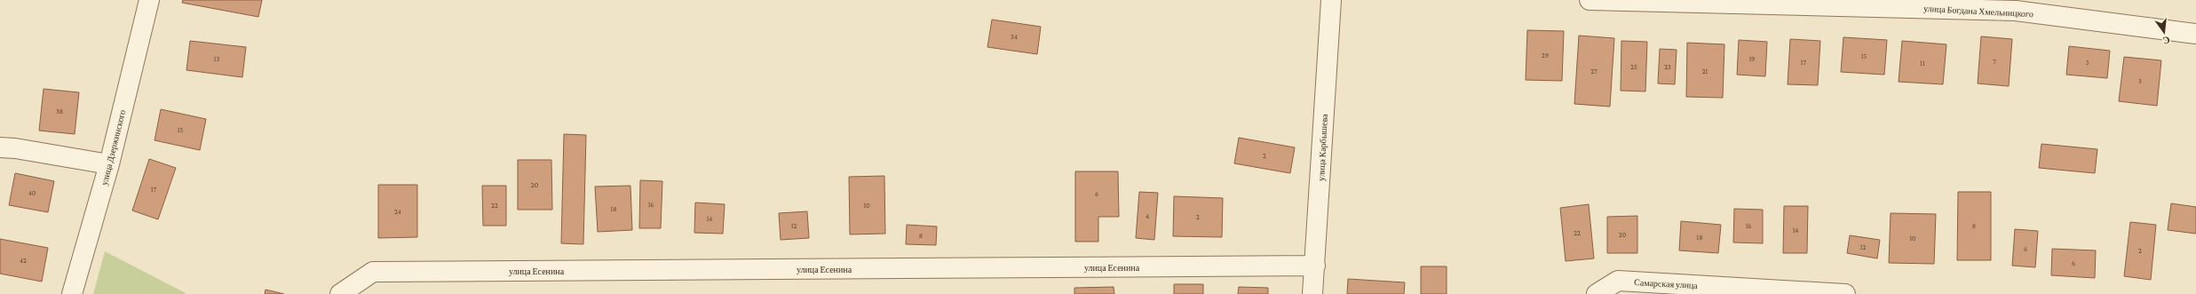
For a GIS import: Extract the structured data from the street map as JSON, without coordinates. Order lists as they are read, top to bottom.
{
  "streets": {
    "street": [
      "улица Богдана Хмельницкого",
      "улица Дзержинского",
      "улица Карбышева",
      "улица Есенина",
      "Самарская улица"
    ]
  },
  "crossings": [
    ["улица Карбышева", "улица Есенина"]
  ],
  "house_numbers": [
    "34",
    "29",
    "15",
    "13",
    "19",
    "7",
    "17",
    "5",
    "11",
    "25",
    "23",
    "27",
    "21",
    "3",
    "38",
    "15",
    "2",
    "20",
    "17",
    "40",
    "6",
    "16",
    "22",
    "10",
    "18",
    "24",
    "4",
    "2",
    "14",
    "12",
    "16",
    "8",
    "14",
    "22",
    "20",
    "8",
    "18",
    "10",
    "12",
    "6",
    "2",
    "42",
    "6"
  ],
  "north": "bottom"
}
